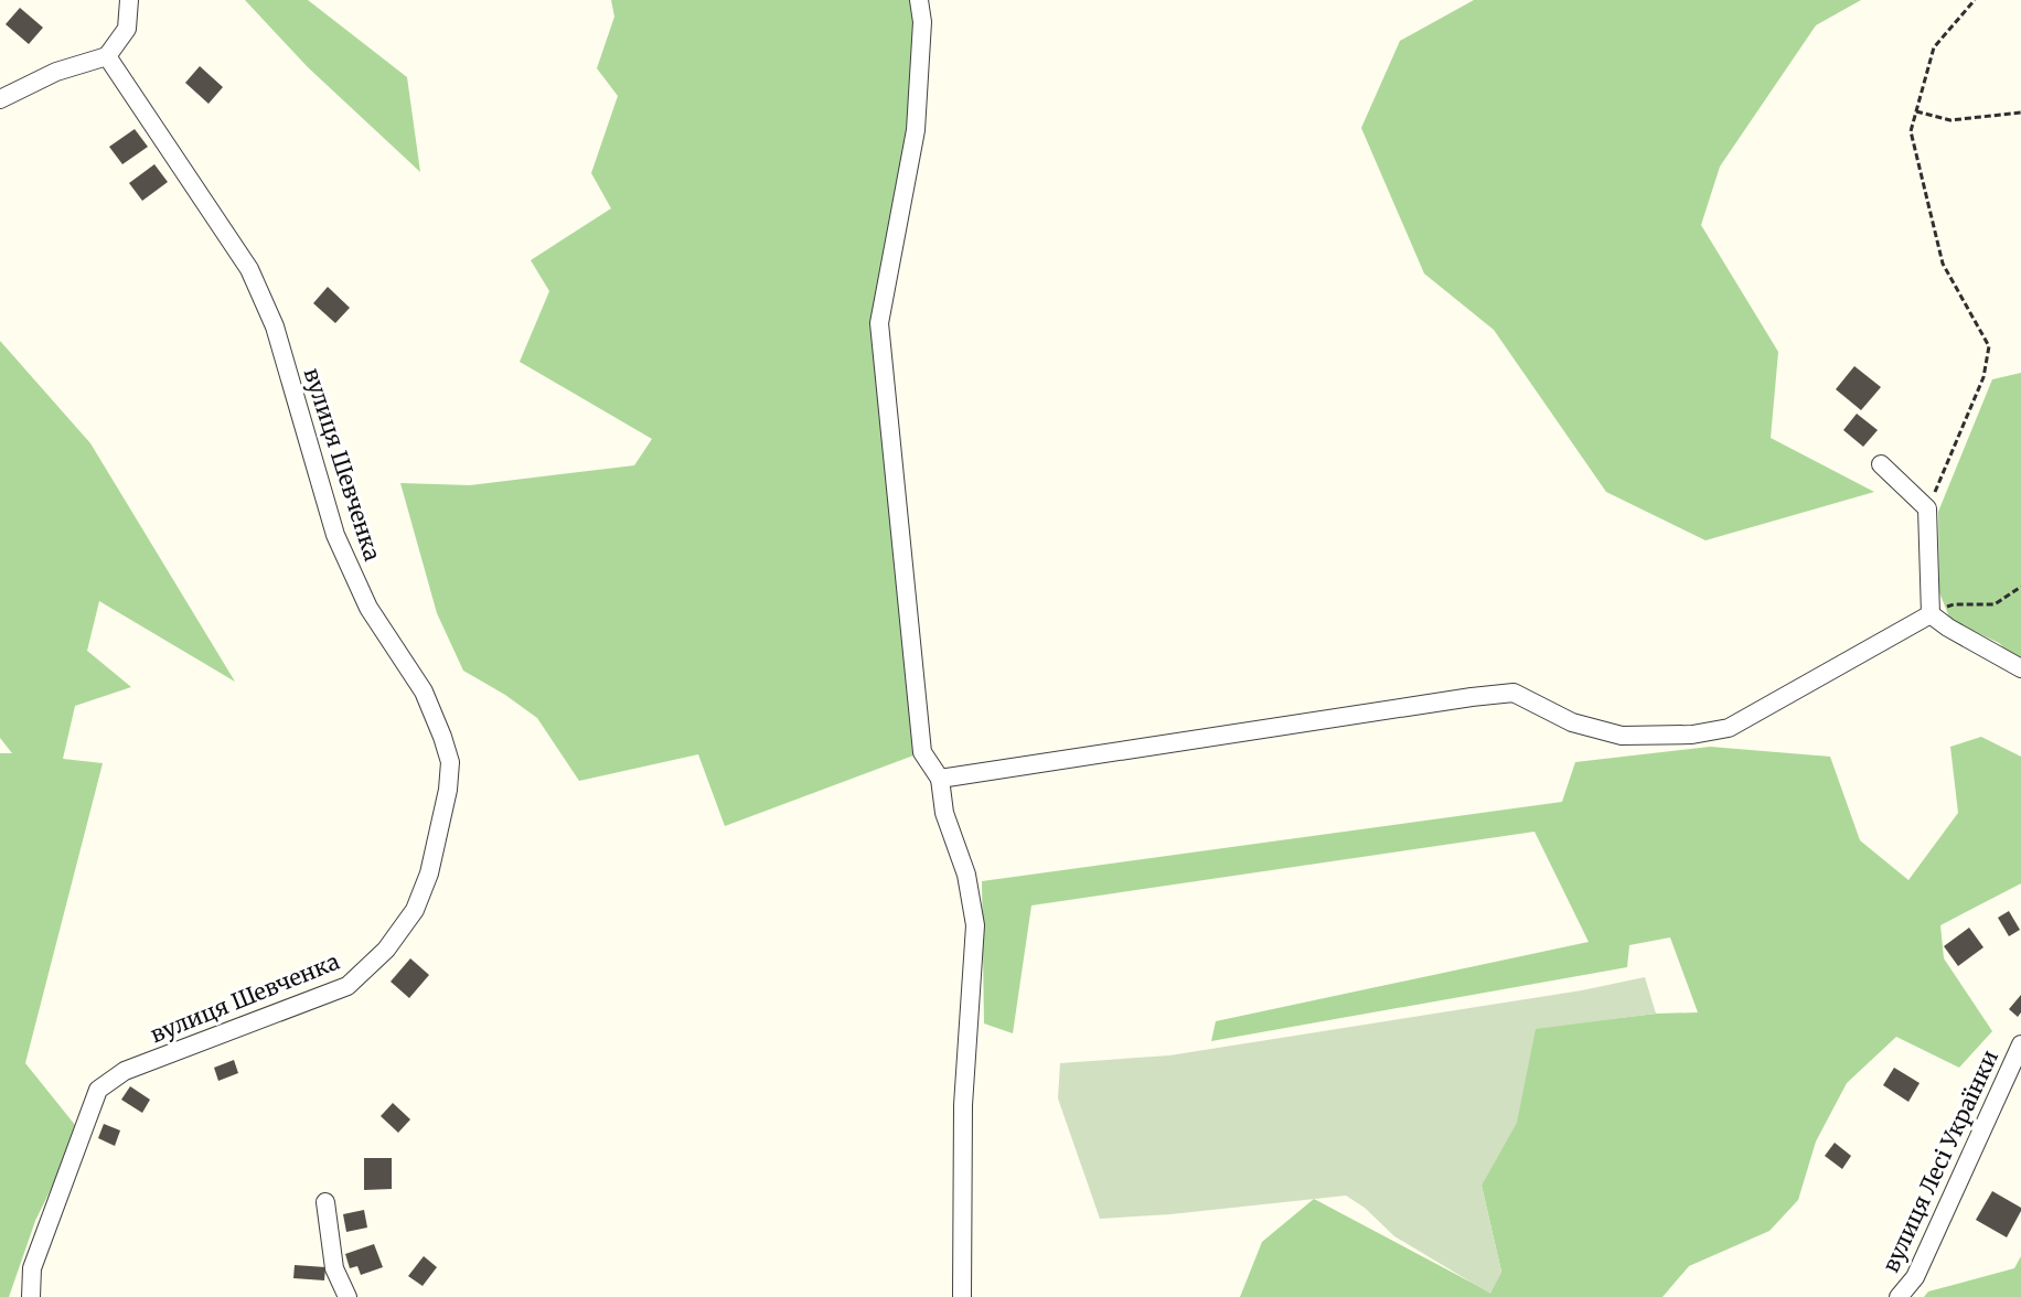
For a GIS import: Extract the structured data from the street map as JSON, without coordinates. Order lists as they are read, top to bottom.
{
  "streets": {
    "street": ["вулиця Шевченка", "вулиця Лесі Українки"]
  }
}
